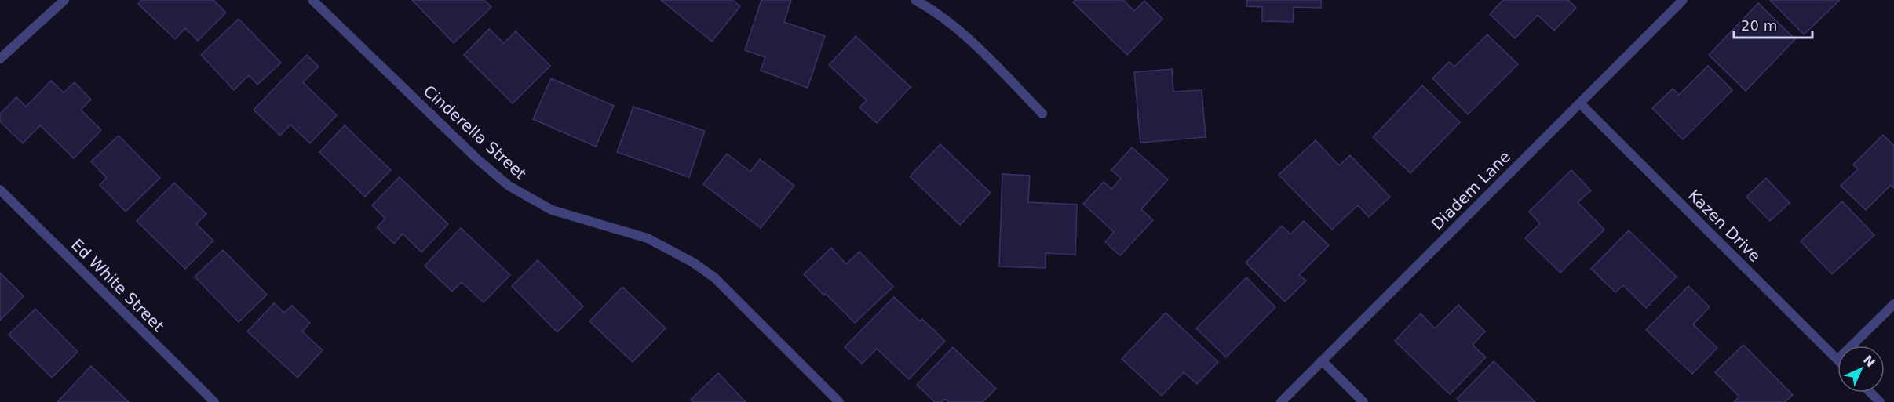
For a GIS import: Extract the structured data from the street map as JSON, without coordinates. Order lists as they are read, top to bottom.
{
  "streets": {
    "street": [
      "Cinderella Street",
      "Diadem Lane",
      "Kazen Drive",
      "Ed White Street"
    ]
  },
  "crossings": [
    ["Diadem Lane", "Kazen Drive"]
  ],
  "scale_bar": "20 m",
  "north": "top right"
}
